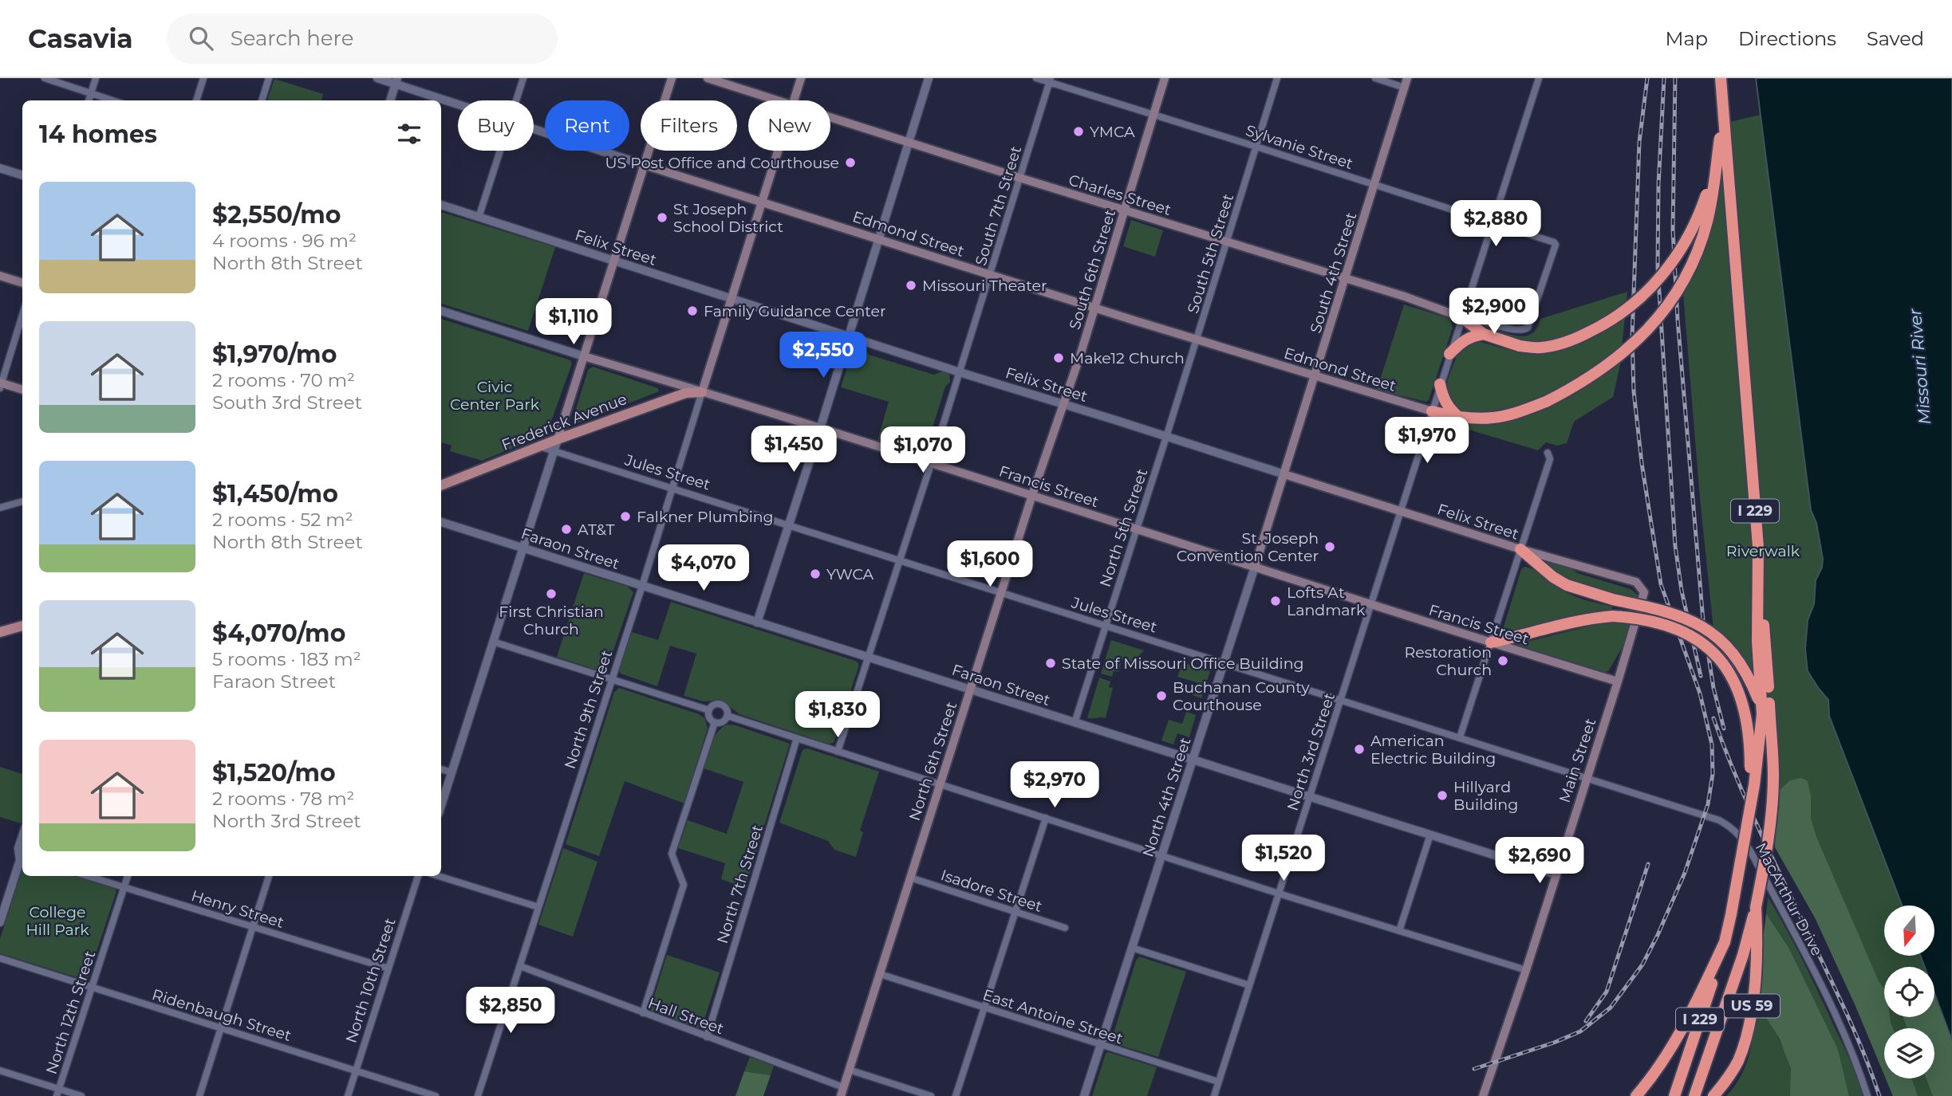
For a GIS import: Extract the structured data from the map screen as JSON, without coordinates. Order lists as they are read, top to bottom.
{
  "streets": {
    "highway": ["I 229", "US 59"],
    "main road": [
      "Charles Street",
      "Edmond Street",
      "Felix Street",
      "South 6th Street",
      "South 4th Street",
      "Frederick Avenue",
      "Francis Street",
      "North 9th Street",
      "Main Street",
      "North 6th Street",
      "North 4th Street"
    ],
    "street": [
      "Sylvanie Street",
      "South 7th Street",
      "South 5th Street",
      "Jules Street",
      "North 5th Street",
      "Faraon Street",
      "North 3rd Street",
      "North 7th Street",
      "Isadore Street",
      "MacArthur Drive",
      "Henry Street",
      "North 10th Street",
      "North 12th Street",
      "Ridenbaugh Street",
      "Hall Street",
      "East Antoine Street"
    ]
  },
  "crossings": [
    ["Sylvanie Street", "Charles Street"],
    ["Sylvanie Street", "South 7th Street"],
    ["Sylvanie Street", "South 5th Street"],
    ["Sylvanie Street", "South 6th Street"],
    ["Sylvanie Street", "South 4th Street"],
    ["Sylvanie Street", "North 3rd Street"],
    ["Charles Street", "South 7th Street"],
    ["Charles Street", "South 5th Street"],
    ["Charles Street", "South 6th Street"],
    ["Charles Street", "South 4th Street"],
    ["Charles Street", "North 3rd Street"],
    ["South 7th Street", "Edmond Street"],
    ["South 7th Street", "Felix Street"],
    ["Edmond Street", "South 5th Street"],
    ["Edmond Street", "South 6th Street"],
    ["Edmond Street", "South 4th Street"],
    ["Edmond Street", "North 9th Street"],
    ["Edmond Street", "North 3rd Street"],
    ["Felix Street", "South 5th Street"],
    ["Felix Street", "South 6th Street"],
    ["Felix Street", "South 4th Street"],
    ["Felix Street", "North 5th Street"],
    ["Felix Street", "North 9th Street"],
    ["Felix Street", "North 3rd Street"],
    ["Felix Street", "Main Street"],
    ["Felix Street", "North 6th Street"],
    ["Felix Street", "North 4th Street"],
    ["South 5th Street", "North 5th Street"],
    ["South 6th Street", "North 6th Street"],
    ["South 4th Street", "North 4th Street"],
    ["Frederick Avenue", "Jules Street"],
    ["Frederick Avenue", "Francis Street"],
    ["Frederick Avenue", "North 9th Street"],
    ["Jules Street", "North 5th Street"],
    ["Jules Street", "North 9th Street"],
    ["Jules Street", "North 3rd Street"],
    ["Jules Street", "Main Street"],
    ["Jules Street", "North 6th Street"],
    ["Jules Street", "North 4th Street"],
    ["Jules Street", "MacArthur Drive"],
    ["Francis Street", "North 5th Street"],
    ["Francis Street", "North 9th Street"],
    ["Francis Street", "North 3rd Street"],
    ["Francis Street", "Main Street"],
    ["Francis Street", "North 6th Street"],
    ["Francis Street", "North 4th Street"],
    ["I 229", "US 59"],
    ["North 5th Street", "Faraon Street"],
    ["Faraon Street", "North 9th Street"],
    ["Faraon Street", "North 3rd Street"],
    ["Faraon Street", "Main Street"],
    ["Faraon Street", "North 6th Street"],
    ["Faraon Street", "North 4th Street"],
    ["North 9th Street", "Hall Street"],
    ["North 3rd Street", "East Antoine Street"],
    ["Main Street", "MacArthur Drive"],
    ["North 6th Street", "Isadore Street"],
    ["North 6th Street", "Hall Street"],
    ["North 6th Street", "East Antoine Street"],
    ["North 4th Street", "East Antoine Street"],
    ["North 7th Street", "Hall Street"],
    ["Henry Street", "North 10th Street"],
    ["Henry Street", "North 12th Street"],
    ["North 10th Street", "Ridenbaugh Street"],
    ["North 12th Street", "Ridenbaugh Street"]
  ],
  "water": ["Missouri River"],
  "parks": ["Civic Center Park", "Riverwalk", "College Hill Park"],
  "places": [
    "YMCA",
    "US Post Office and Courthouse",
    "St Joseph School District",
    "Missouri Theater",
    "Family Guidance Center",
    "Make12 Church",
    "Falkner Plumbing",
    "AT&T",
    "St. Joseph Convention Center",
    "YWCA",
    "First Christian Church",
    "Lofts At Landmark",
    "Restoration Church",
    "State of Missouri Office Building",
    "Buchanan County Courthouse",
    "American Electric Building",
    "Hillyard Building"
  ],
  "north": "bottom",
  "page": {
    "header": "Casavia",
    "search": "Search here",
    "nav": ["Map", "Directions", "Saved"],
    "chip": [
      "Buy",
      "Rent",
      "Filters",
      "New"
    ],
    "heading": "14 homes",
    "list": [
      {
        "name": "$2,550/mo",
        "note": "4 rooms · 96 m² · North 8th Street"
      },
      {
        "name": "$1,970/mo",
        "note": "2 rooms · 70 m² · South 3rd Street"
      },
      {
        "name": "$1,450/mo",
        "note": "2 rooms · 52 m² · North 8th Street"
      },
      {
        "name": "$4,070/mo",
        "note": "5 rooms · 183 m² · Faraon Street"
      },
      {
        "name": "$1,520/mo",
        "note": "2 rooms · 78 m² · North 3rd Street"
      }
    ],
    "price": [
      "$2,880",
      "$2,900",
      "$1,110",
      "$2,550",
      "$1,970",
      "$1,450",
      "$1,070",
      "$1,600",
      "$4,070",
      "$1,830",
      "$2,970",
      "$1,520",
      "$2,690",
      "$2,850"
    ]
  }
}
